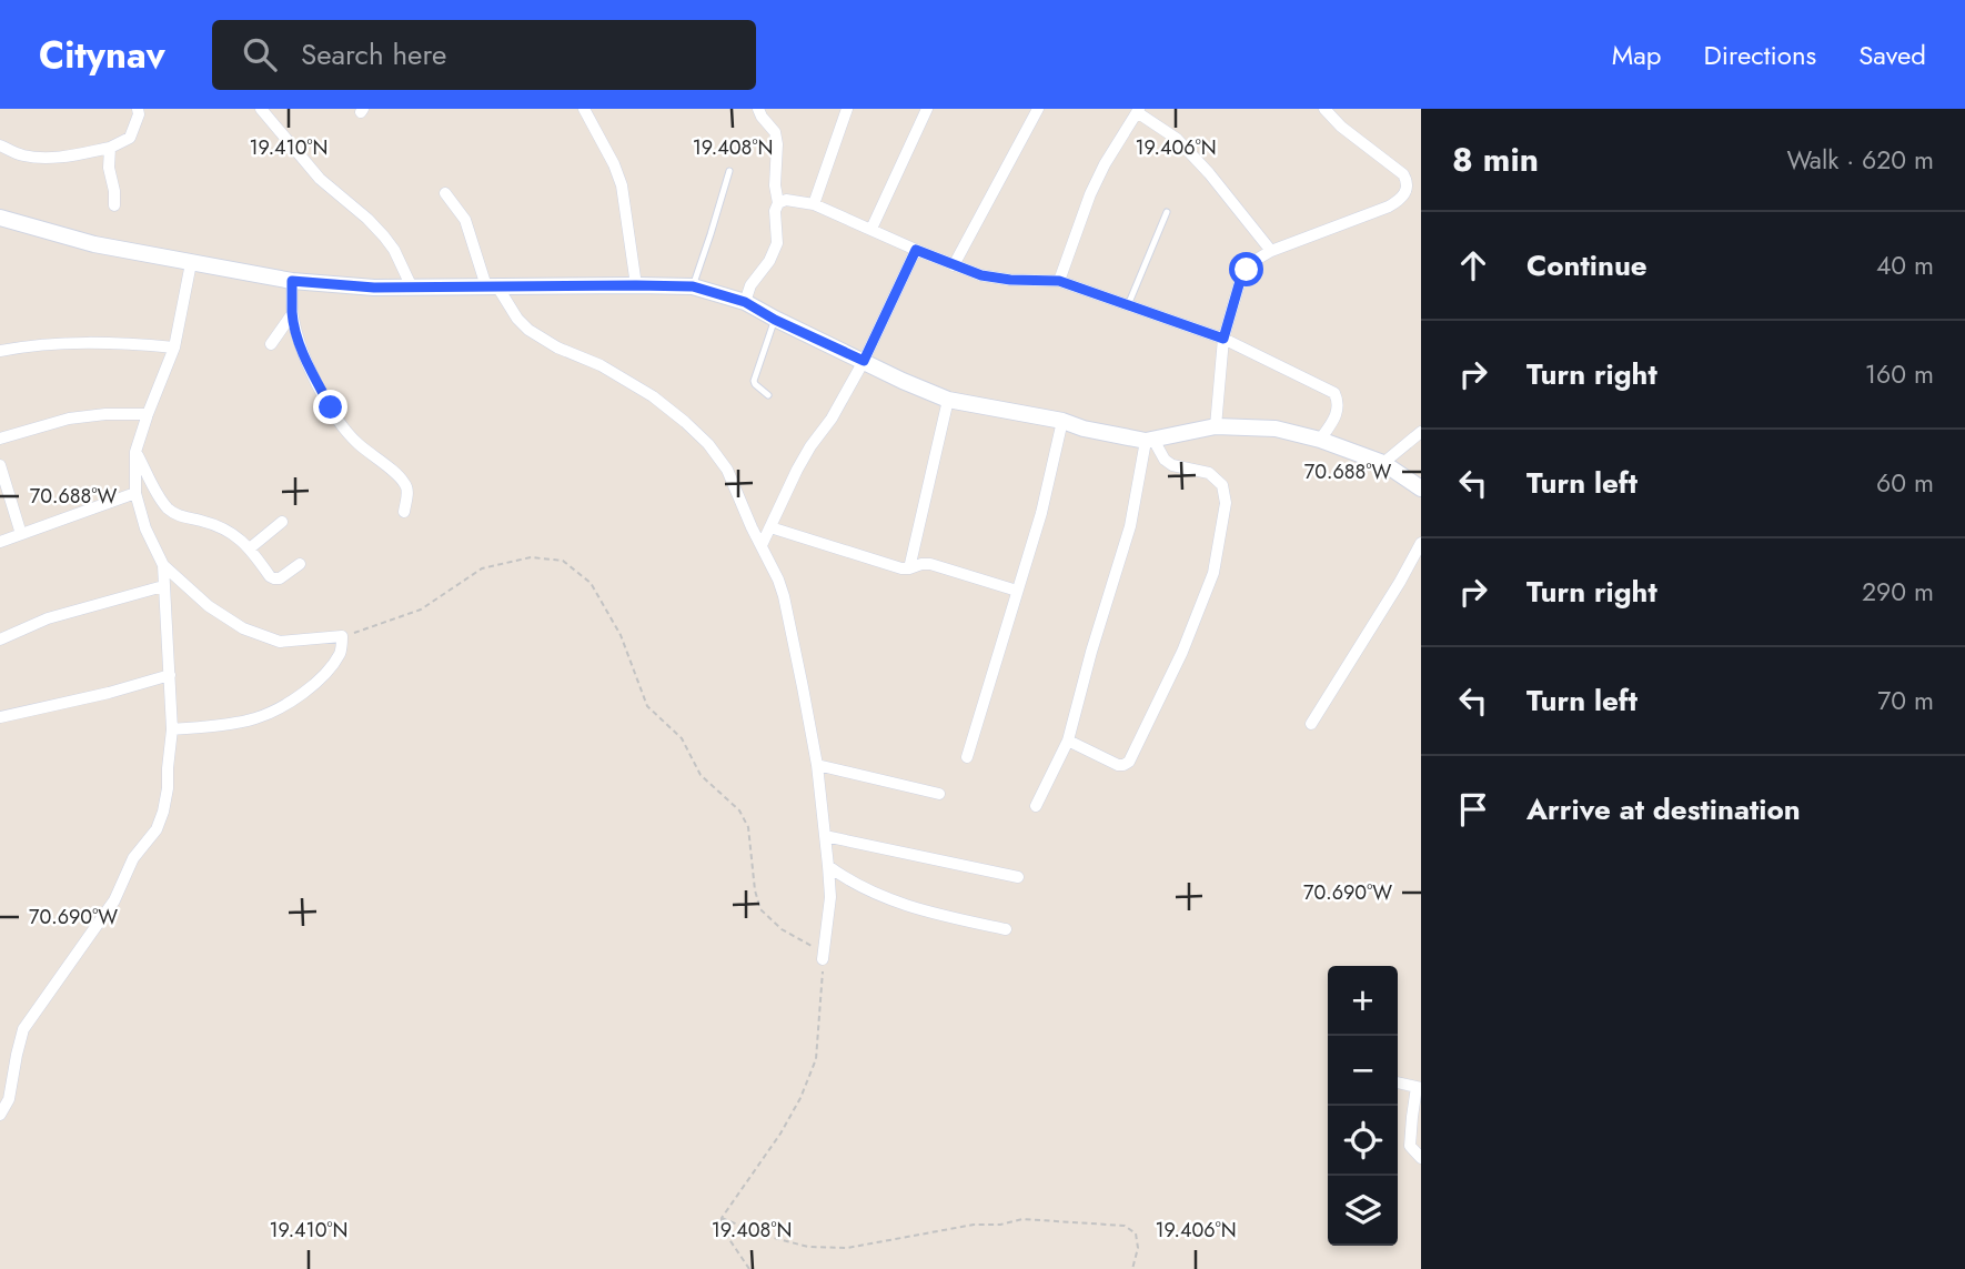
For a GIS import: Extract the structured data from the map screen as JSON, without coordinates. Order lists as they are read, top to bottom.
{
  "page": {
    "header": "Citynav",
    "search": "Search here",
    "nav": ["Map", "Directions", "Saved"],
    "heading": ["8 min", "Walk · 620 m"],
    "list": [
      ["Continue", "40 m"],
      ["Turn right", "160 m"],
      ["Turn left", "60 m"],
      ["Turn right", "290 m"],
      ["Turn left", "70 m"],
      "Arrive at destination"
    ],
    "map_buttons": ["+", "−"]
  },
  "coordinates": [
    "19.410°N",
    "19.408°N",
    "19.406°N",
    "70.688°W",
    "70.690°W"
  ]
}
